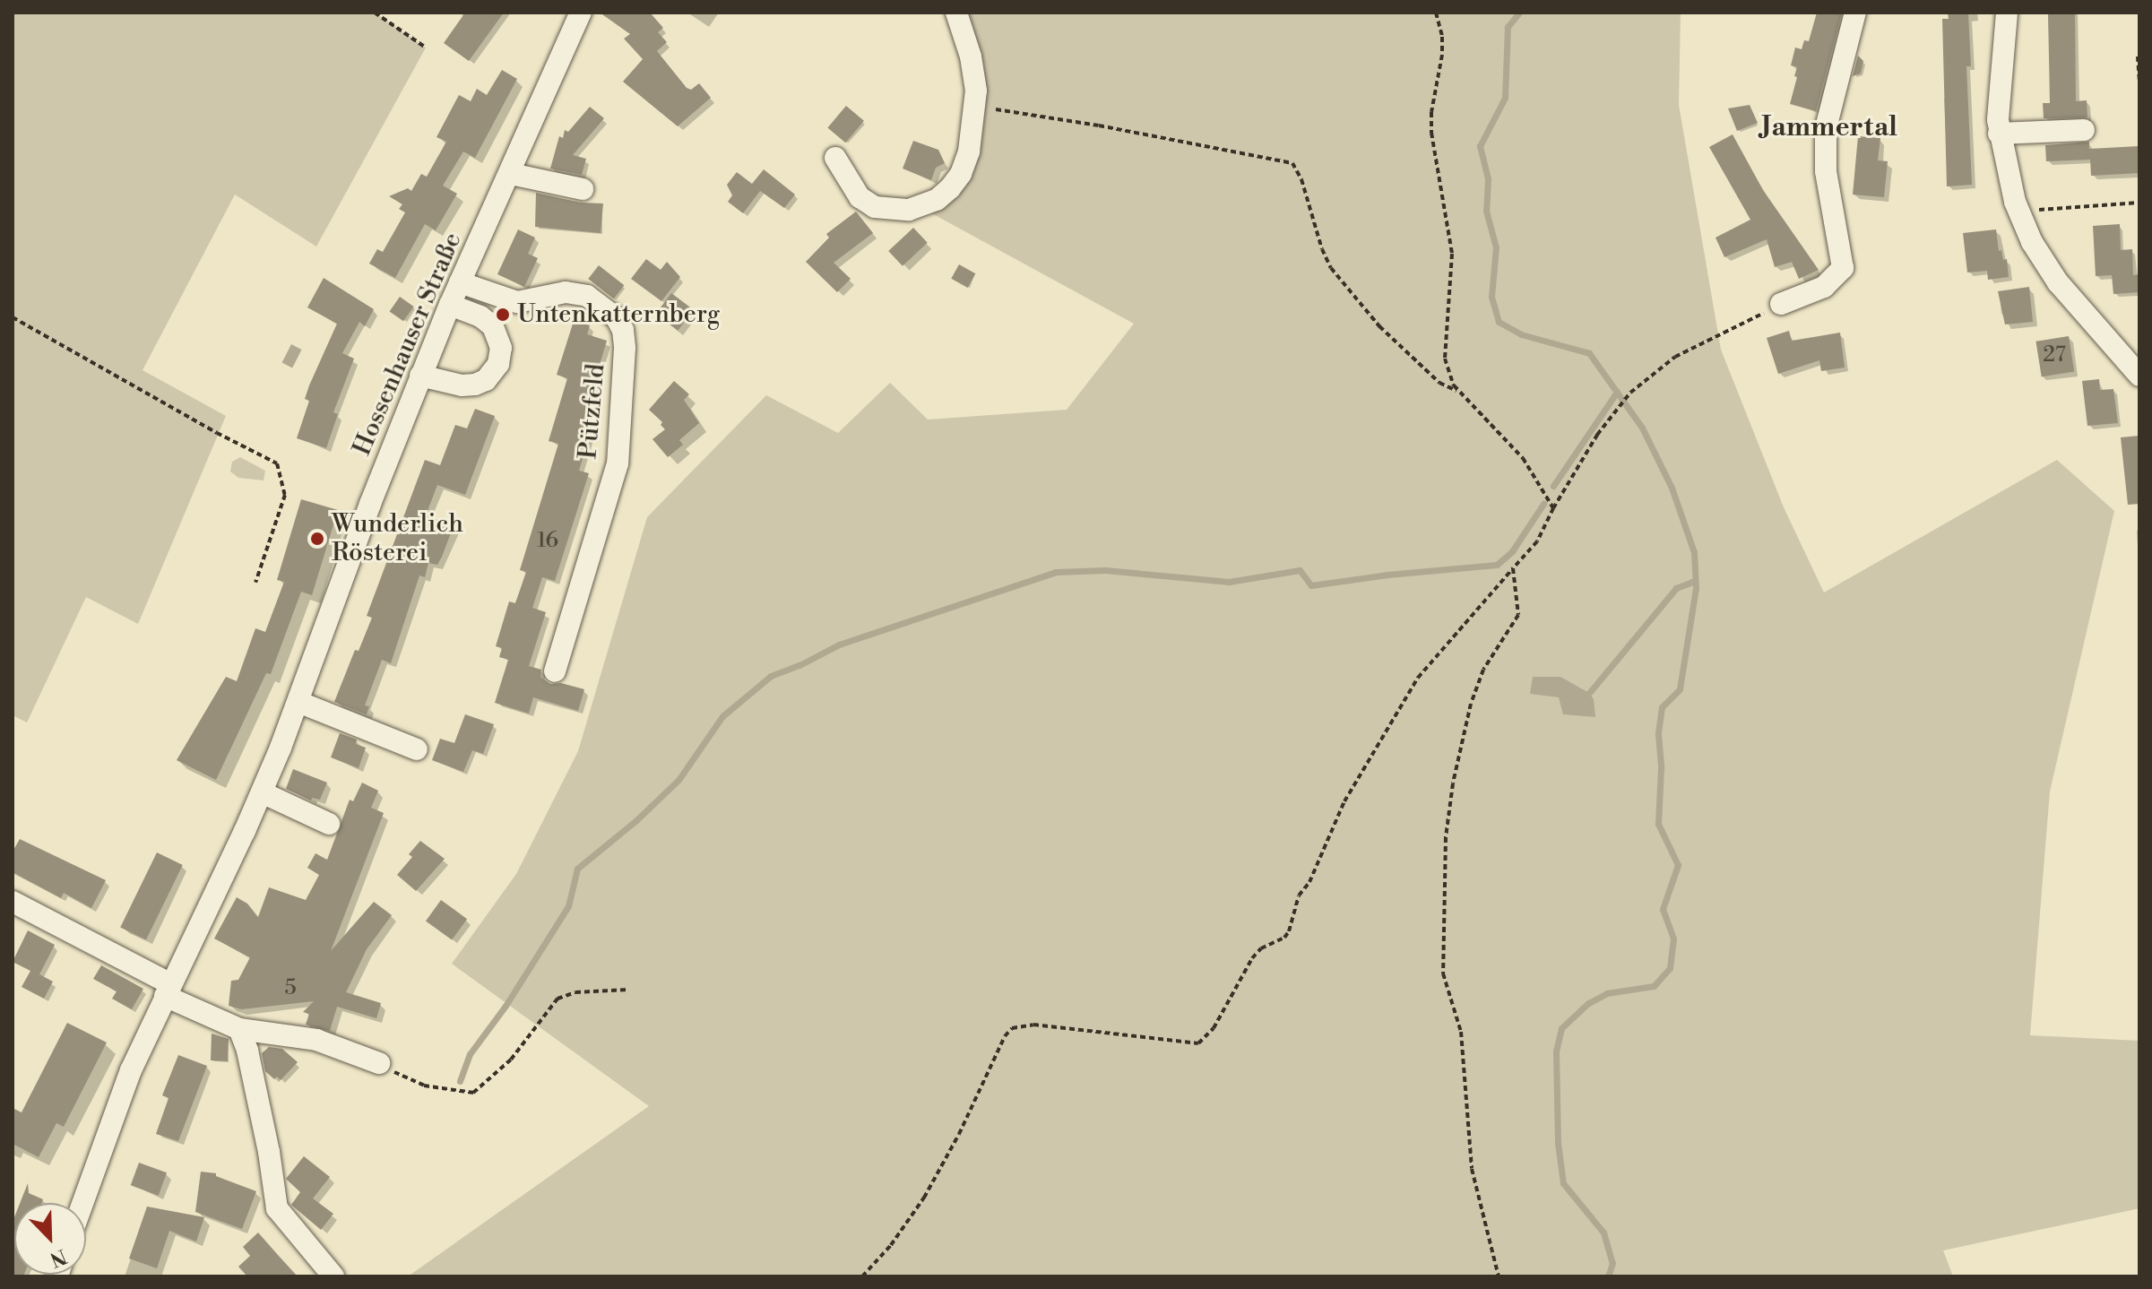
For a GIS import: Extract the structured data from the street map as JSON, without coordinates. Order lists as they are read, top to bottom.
{
  "streets": {
    "street": ["Hossenhauser Straße", "Pützfeld"]
  },
  "crossings": [
    ["Hossenhauser Straße", "Pützfeld"]
  ],
  "districts": ["Jammertal"],
  "places": ["Untenkatternberg", "Wunderlich Rösterei"],
  "house_numbers": ["27", "16", "5"],
  "north": "bottom right"
}
